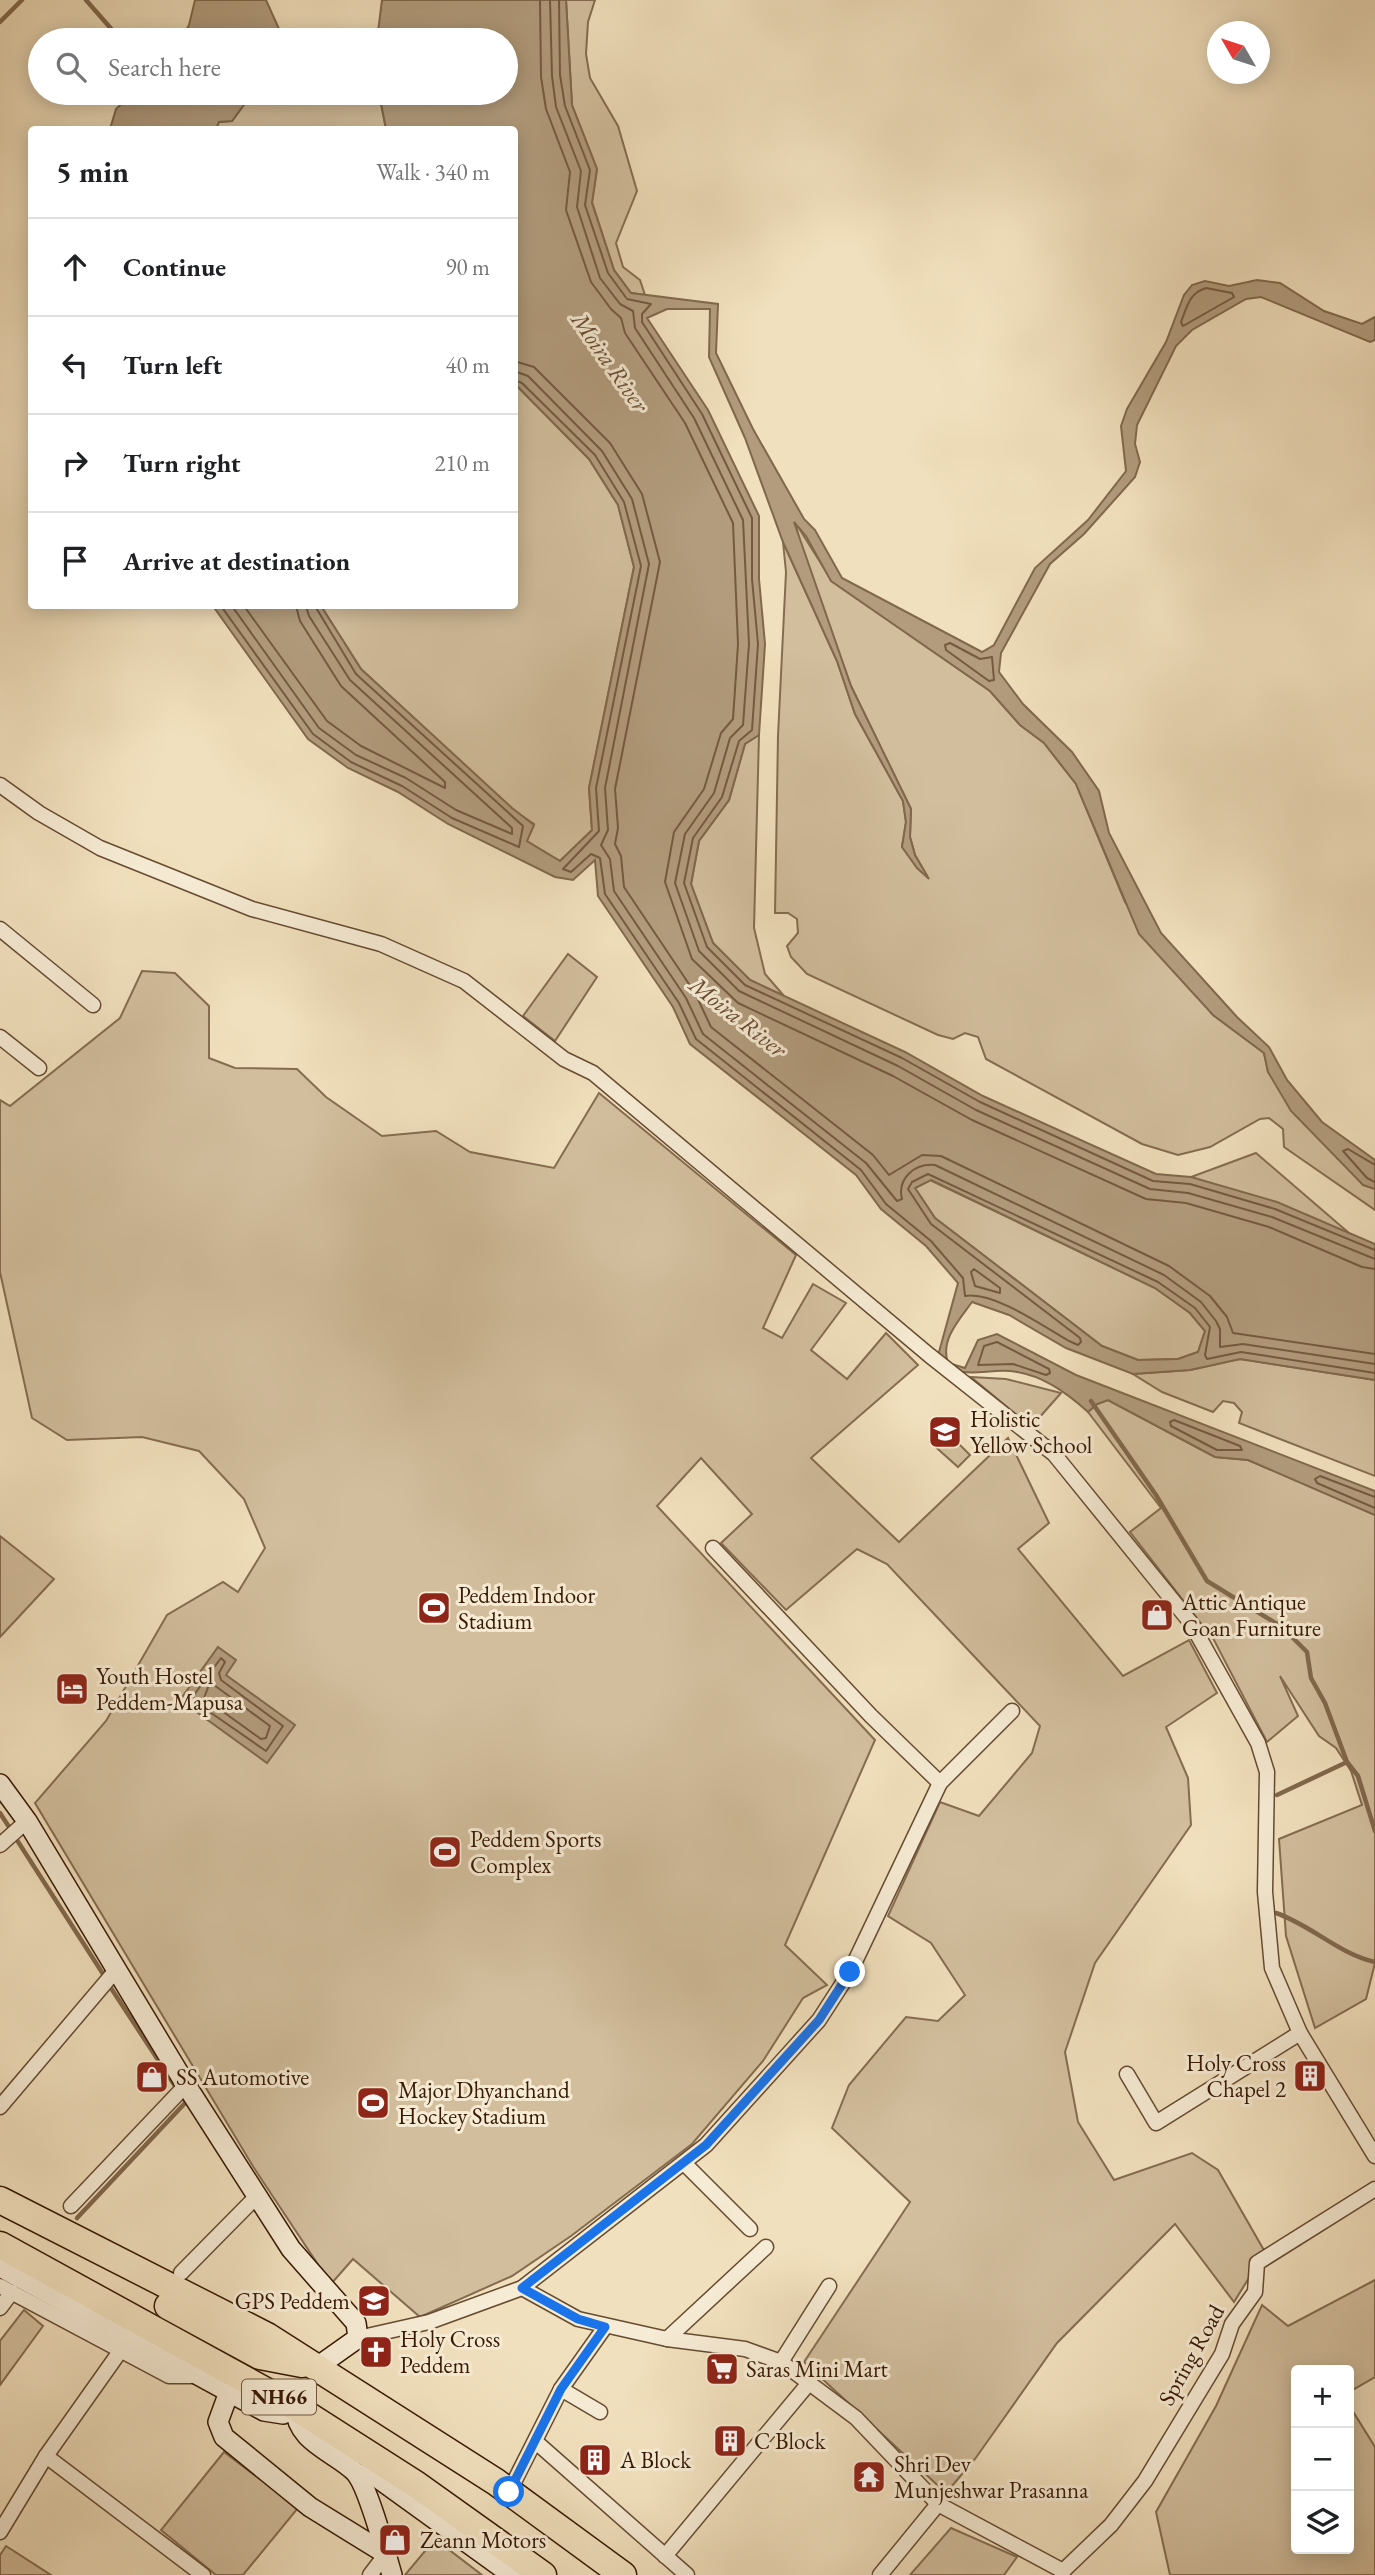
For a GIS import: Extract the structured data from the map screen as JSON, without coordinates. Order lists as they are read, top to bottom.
{
  "streets": {
    "highway": ["NH66"],
    "street": ["Spring Road"]
  },
  "water": ["Moira River"],
  "places": {
    "school or university": ["Holistic Yellow School", "GPS Peddem"],
    "sports": ["Peddem Indoor Stadium", "Peddem Sports Complex", "Major Dhyanchand Hockey Stadium"],
    "shop": ["Attic Antique Goan Furniture", "SS Automotive", "Zeann Motors"],
    "hotel": ["Youth Hostel Peddem-Mapusa"],
    "building": ["Holy Cross Chapel 2", "C Block", "A Block"],
    "church": ["Holy Cross Peddem"],
    "supermarket": ["Saras Mini Mart"],
    "temple": ["Shri Dev Munjeshwar Prasanna"]
  },
  "north": "top left",
  "page": {
    "search": "Search here",
    "heading": ["5 min", "Walk · 340 m"],
    "list": [
      ["Continue", "90 m"],
      ["Turn left", "40 m"],
      ["Turn right", "210 m"],
      "Arrive at destination"
    ],
    "map_buttons": ["+", "−"]
  }
}
